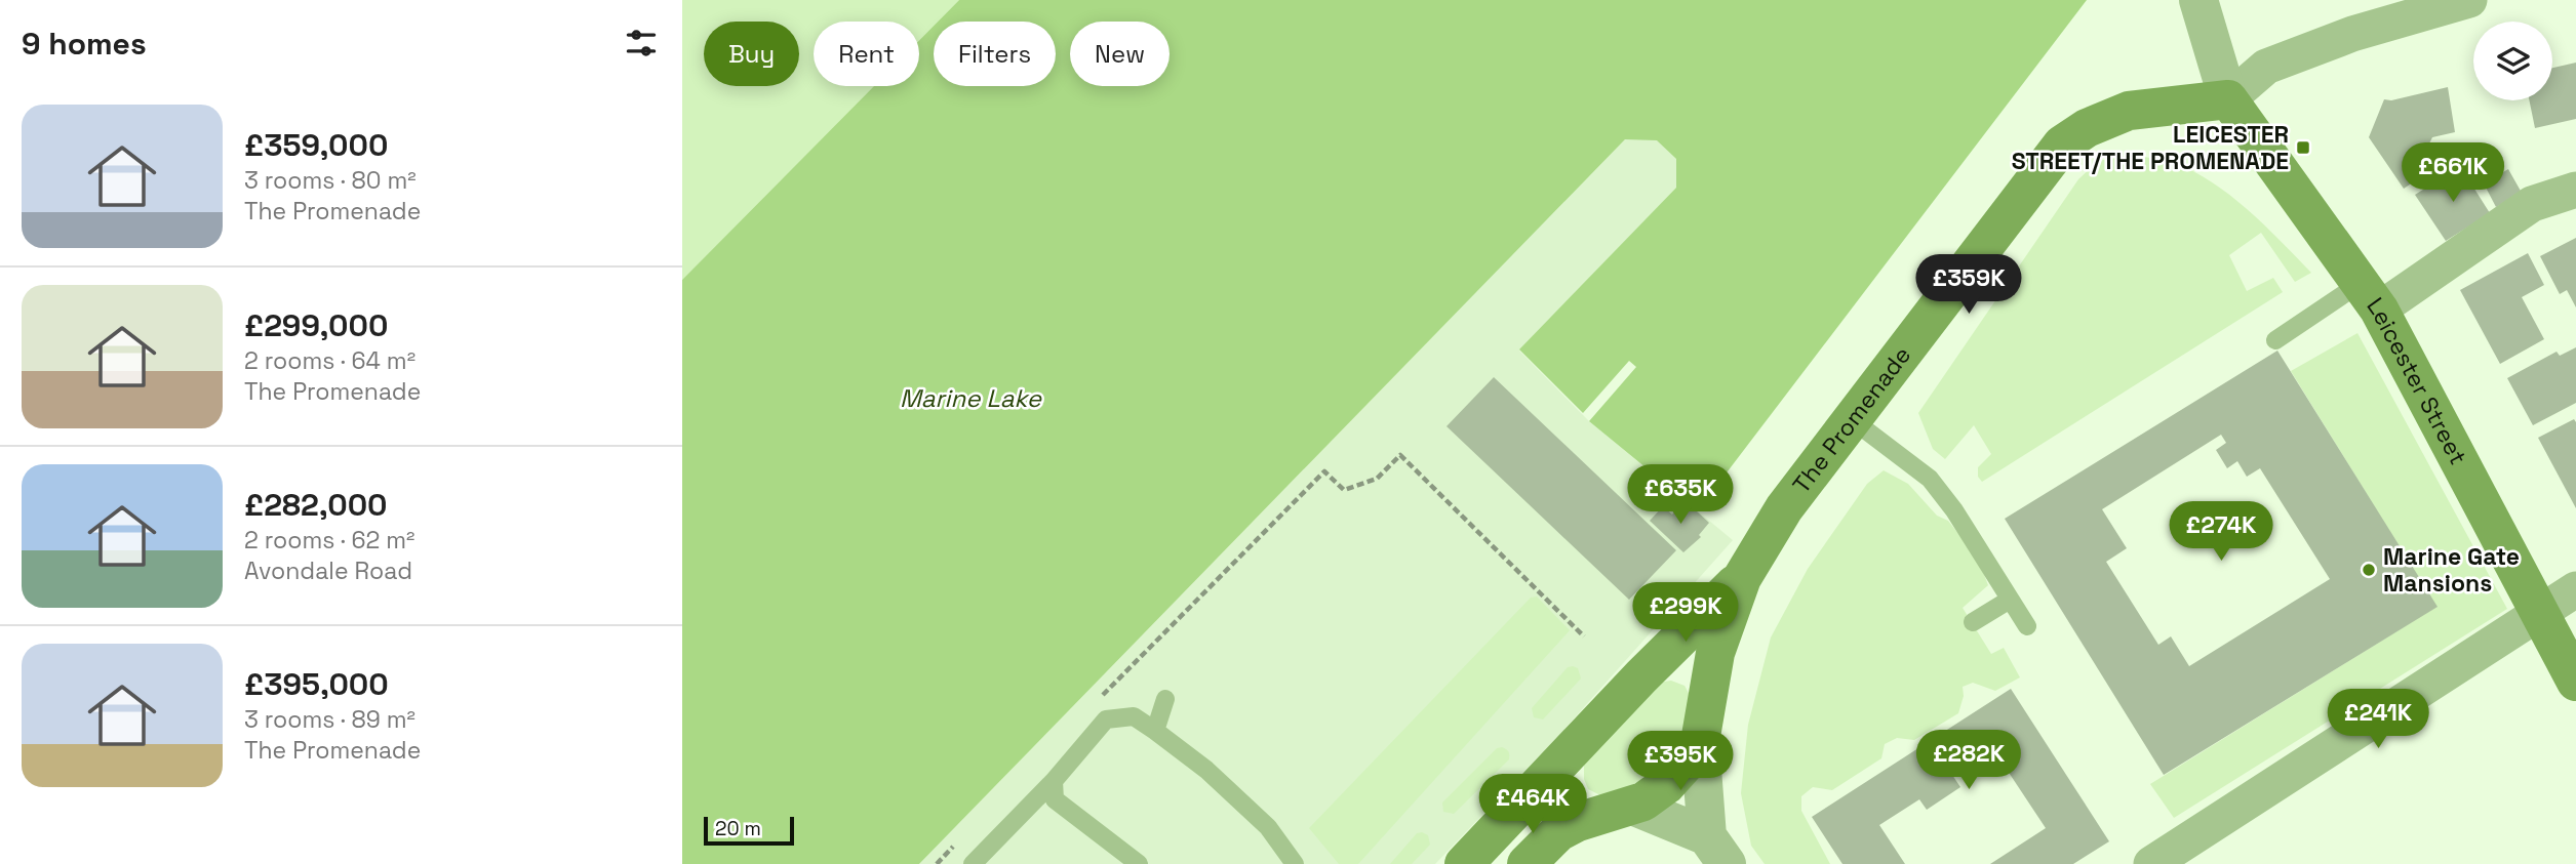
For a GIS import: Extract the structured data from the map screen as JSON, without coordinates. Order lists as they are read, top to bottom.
{
  "streets": {
    "main road": ["Leicester Street", "The Promenade"]
  },
  "crossings": [
    ["Leicester Street", "The Promenade"]
  ],
  "water": ["Marine Lake"],
  "places": {
    "transit": ["LEICESTER STREET/THE PROMENADE"],
    "other": ["Marine Gate Mansions"]
  },
  "scale_bar": "20 m",
  "page": {
    "heading": "9 homes",
    "chip": [
      "Buy",
      "Rent",
      "Filters",
      "New"
    ],
    "list": [
      {
        "name": "£359,000",
        "note": "3 rooms · 80 m² · The Promenade"
      },
      {
        "name": "£299,000",
        "note": "2 rooms · 64 m² · The Promenade"
      },
      {
        "name": "£282,000",
        "note": "2 rooms · 62 m² · Avondale Road"
      },
      {
        "name": "£395,000",
        "note": "3 rooms · 89 m² · The Promenade"
      }
    ],
    "price": [
      "£661K",
      "£359K",
      "£635K",
      "£274K",
      "£299K",
      "£241K",
      "£282K",
      "£395K",
      "£464K"
    ],
    "scale": "20 m"
  }
}
